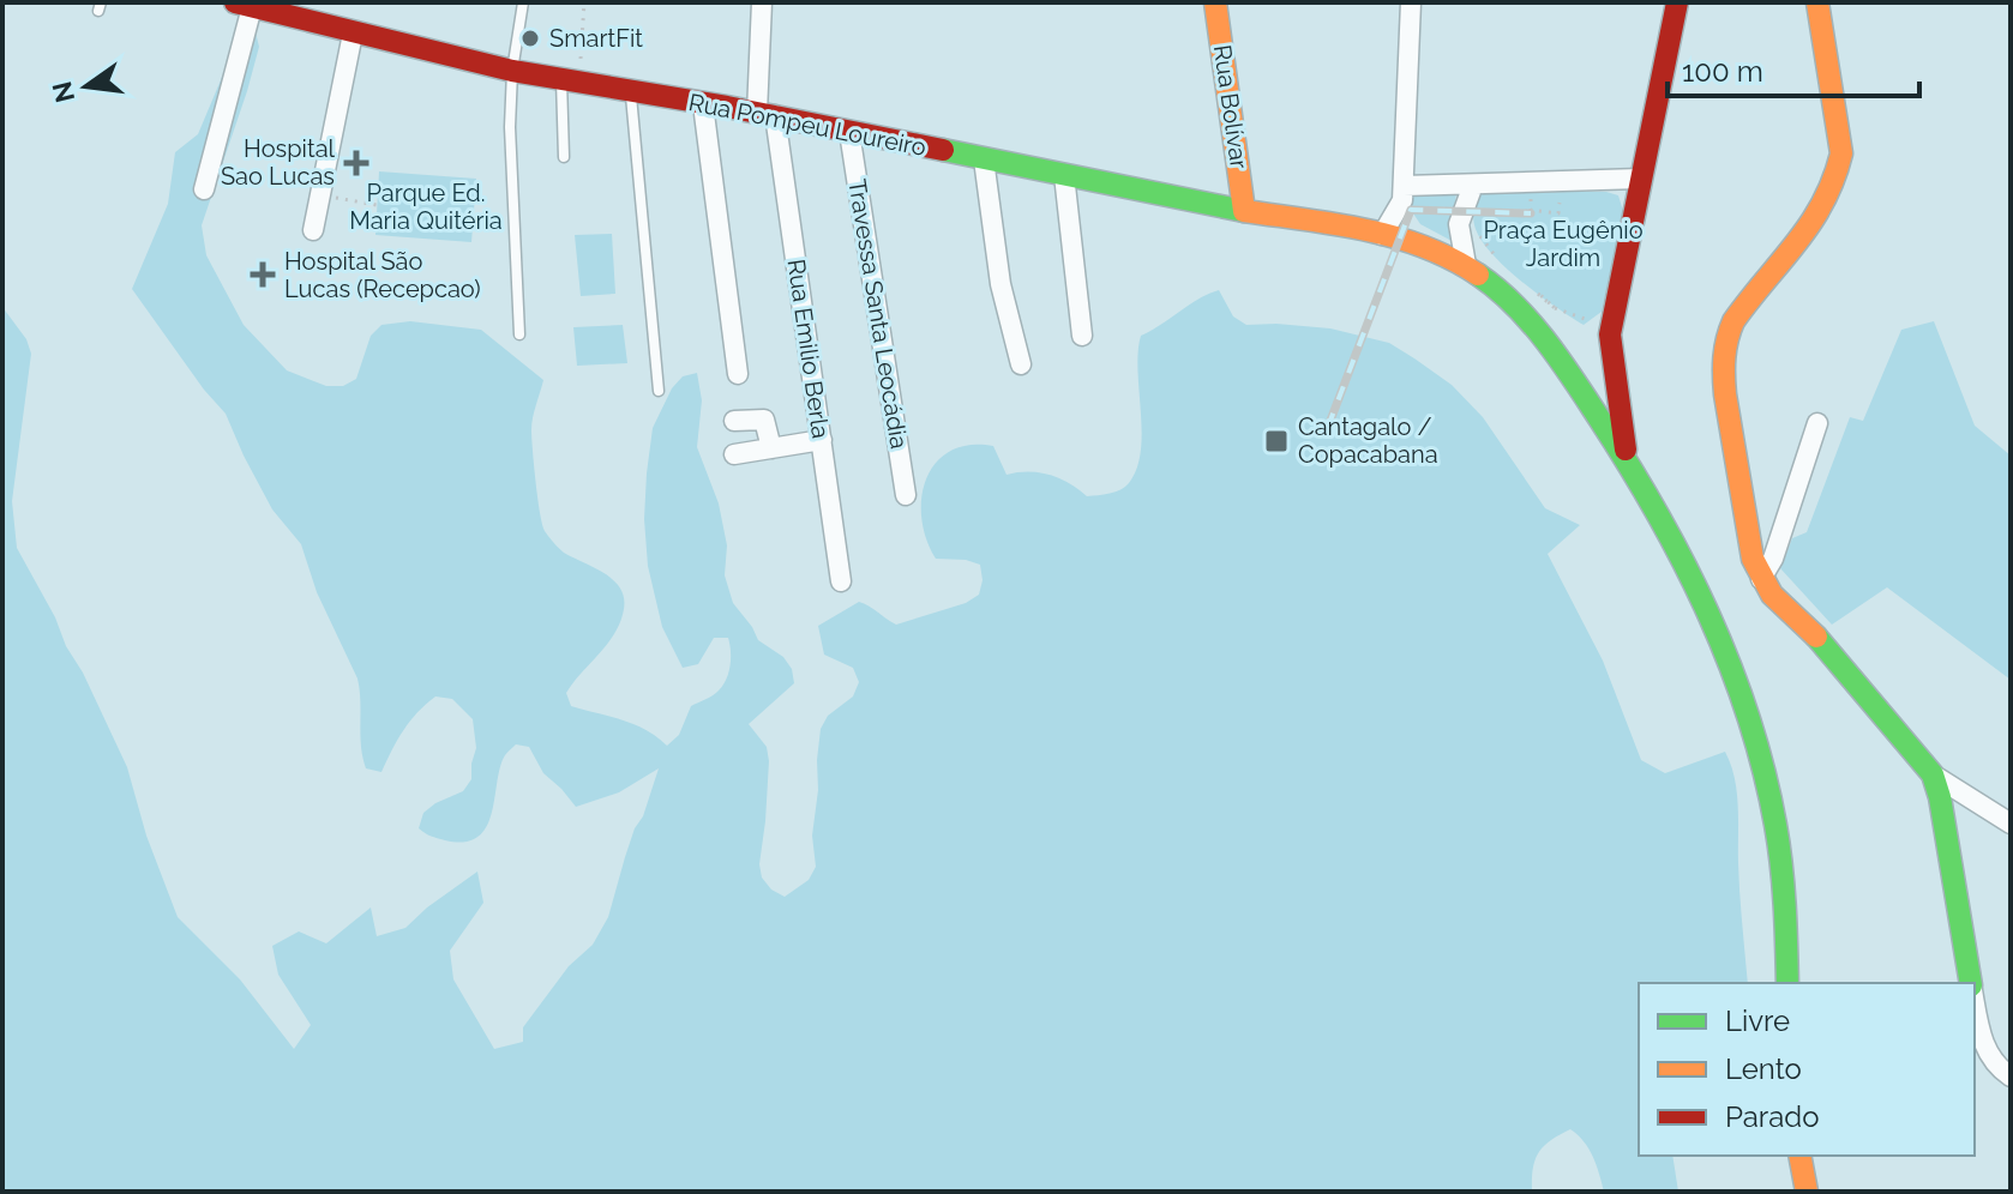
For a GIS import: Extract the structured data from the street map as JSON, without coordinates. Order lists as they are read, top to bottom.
{
  "streets": {
    "main road": ["Rua Bolívar", "Rua Pompeu Loureiro"],
    "street": ["Travessa Santa Leocádia", "Rua Emilio Berla"]
  },
  "crossings": [
    ["Rua Bolívar", "Rua Pompeu Loureiro"],
    ["Rua Pompeu Loureiro", "Travessa Santa Leocádia"],
    ["Rua Pompeu Loureiro", "Rua Emilio Berla"]
  ],
  "parks": ["Parque Ed. Maria Quitéria", "Praça Eugênio Jardim"],
  "places": {
    "other": ["SmartFit"],
    "health": ["Hospital Sao Lucas", "Hospital São Lucas (Recepcao)"],
    "transit": ["Cantagalo / Copacabana"]
  },
  "legend": ["Livre", "Lento", "Parado"],
  "scale_bar": "100 m",
  "north": "left"
}
